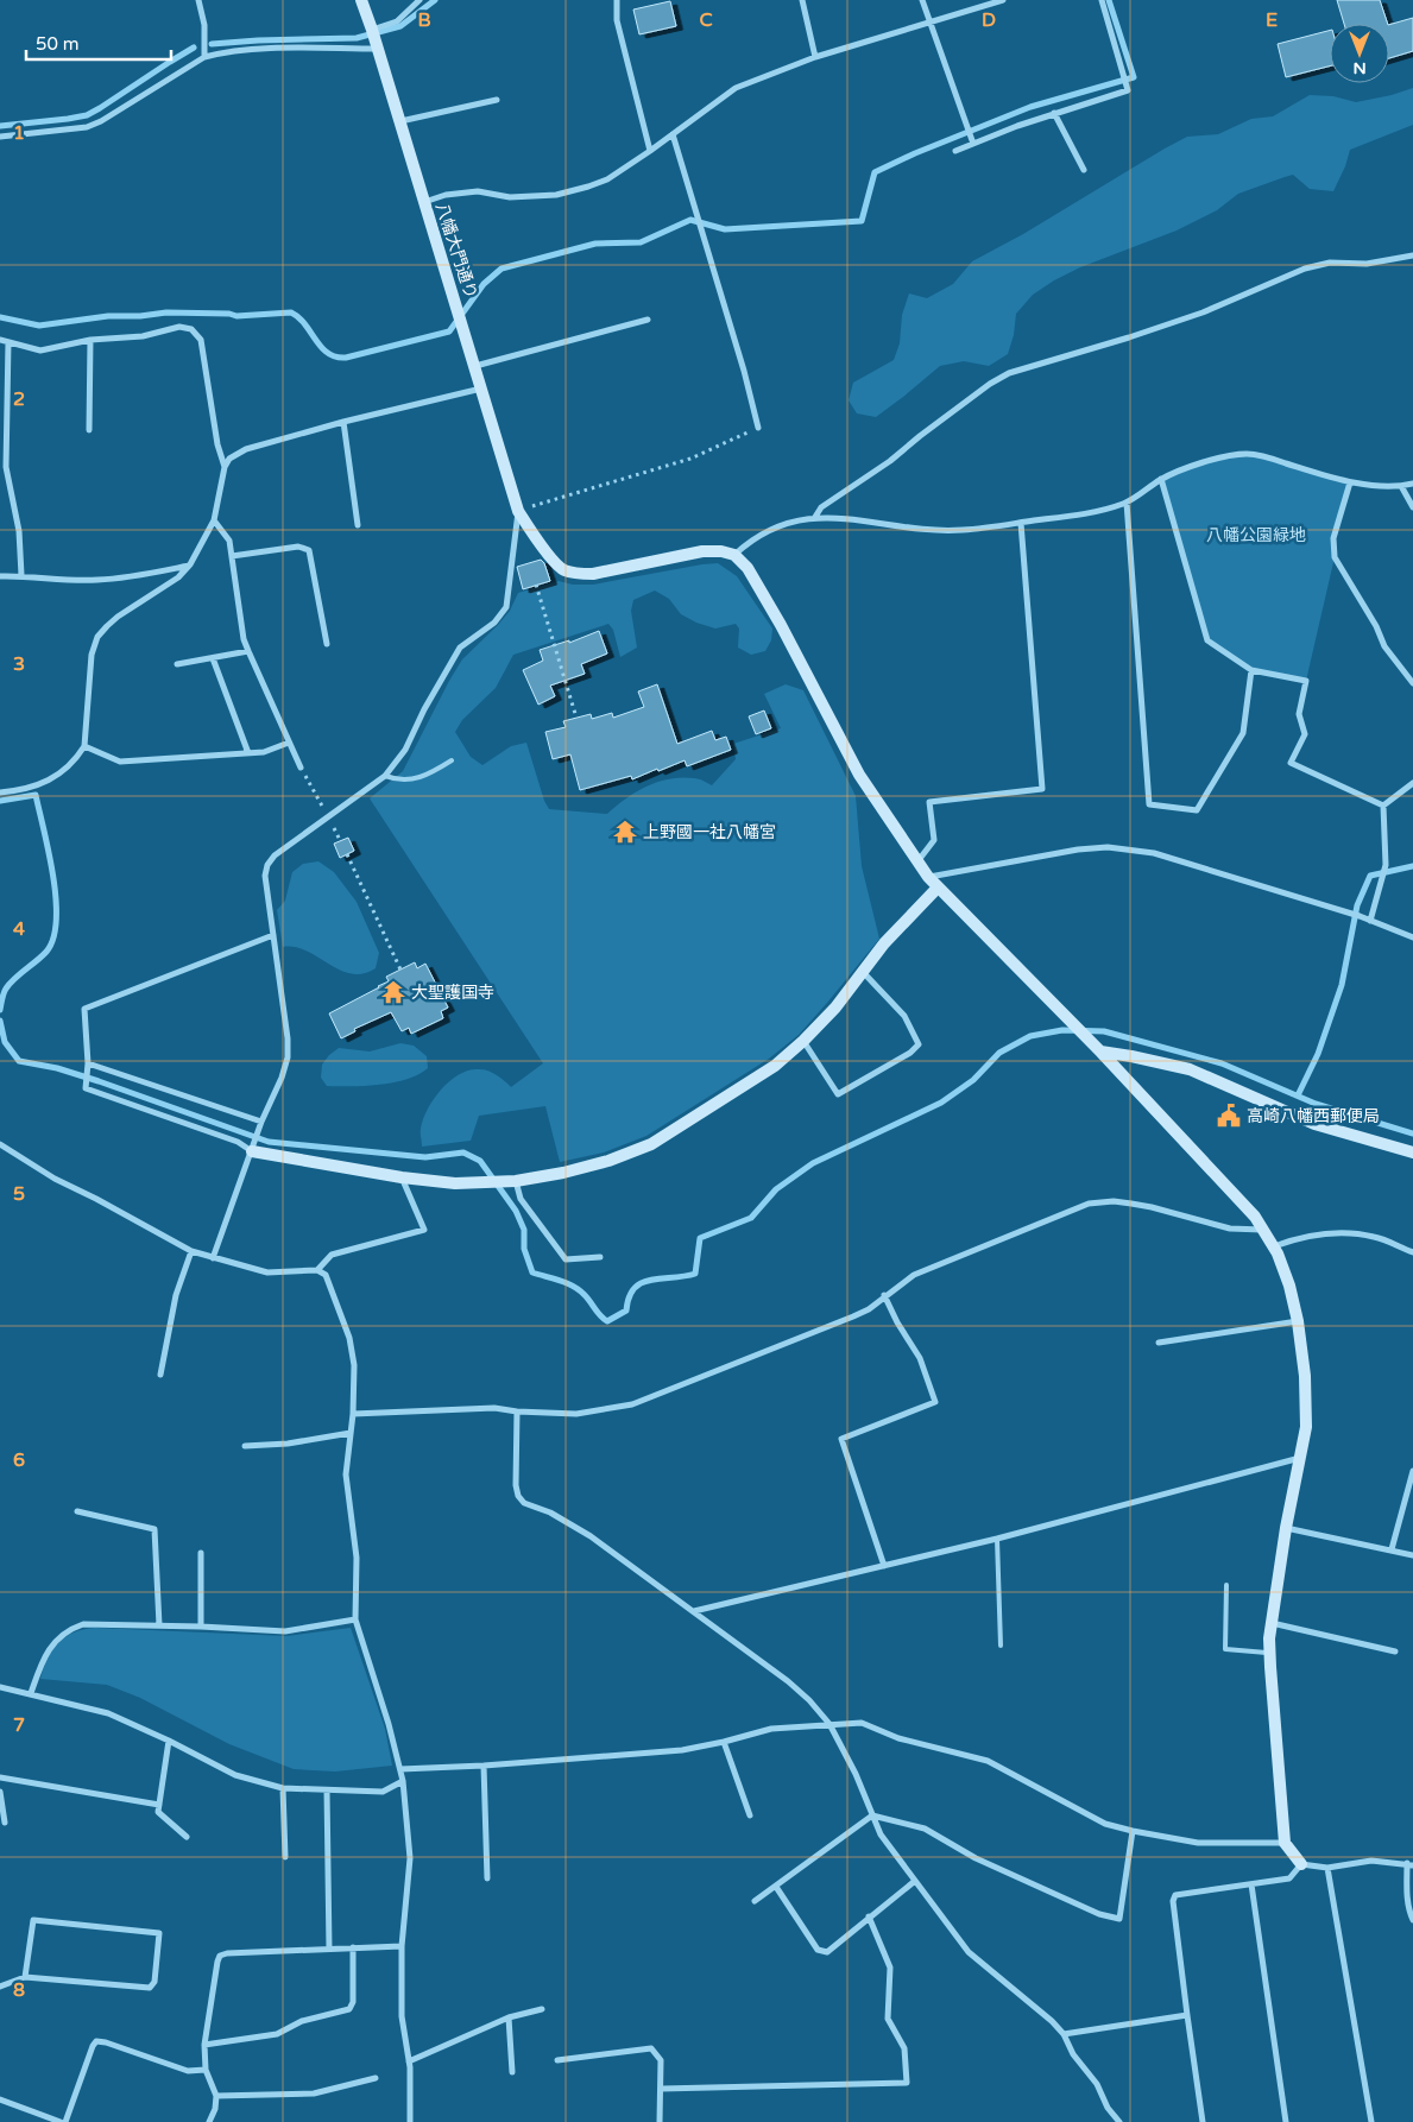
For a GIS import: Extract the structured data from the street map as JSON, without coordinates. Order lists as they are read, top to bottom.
{
  "streets": {
    "street": ["八幡大門通り"]
  },
  "parks": ["八幡公園緑地"],
  "places": {
    "temple": ["上野國一社八幡宮", "大聖護国寺"],
    "public building": ["高崎八幡西郵便局"]
  },
  "scale_bar": "50 m",
  "north": "bottom",
  "grid": {
    "columns": [
      "B",
      "C",
      "D",
      "E"
    ],
    "rows": [
      "1",
      "2",
      "3",
      "4",
      "5",
      "6",
      "7",
      "8"
    ]
  }
}
